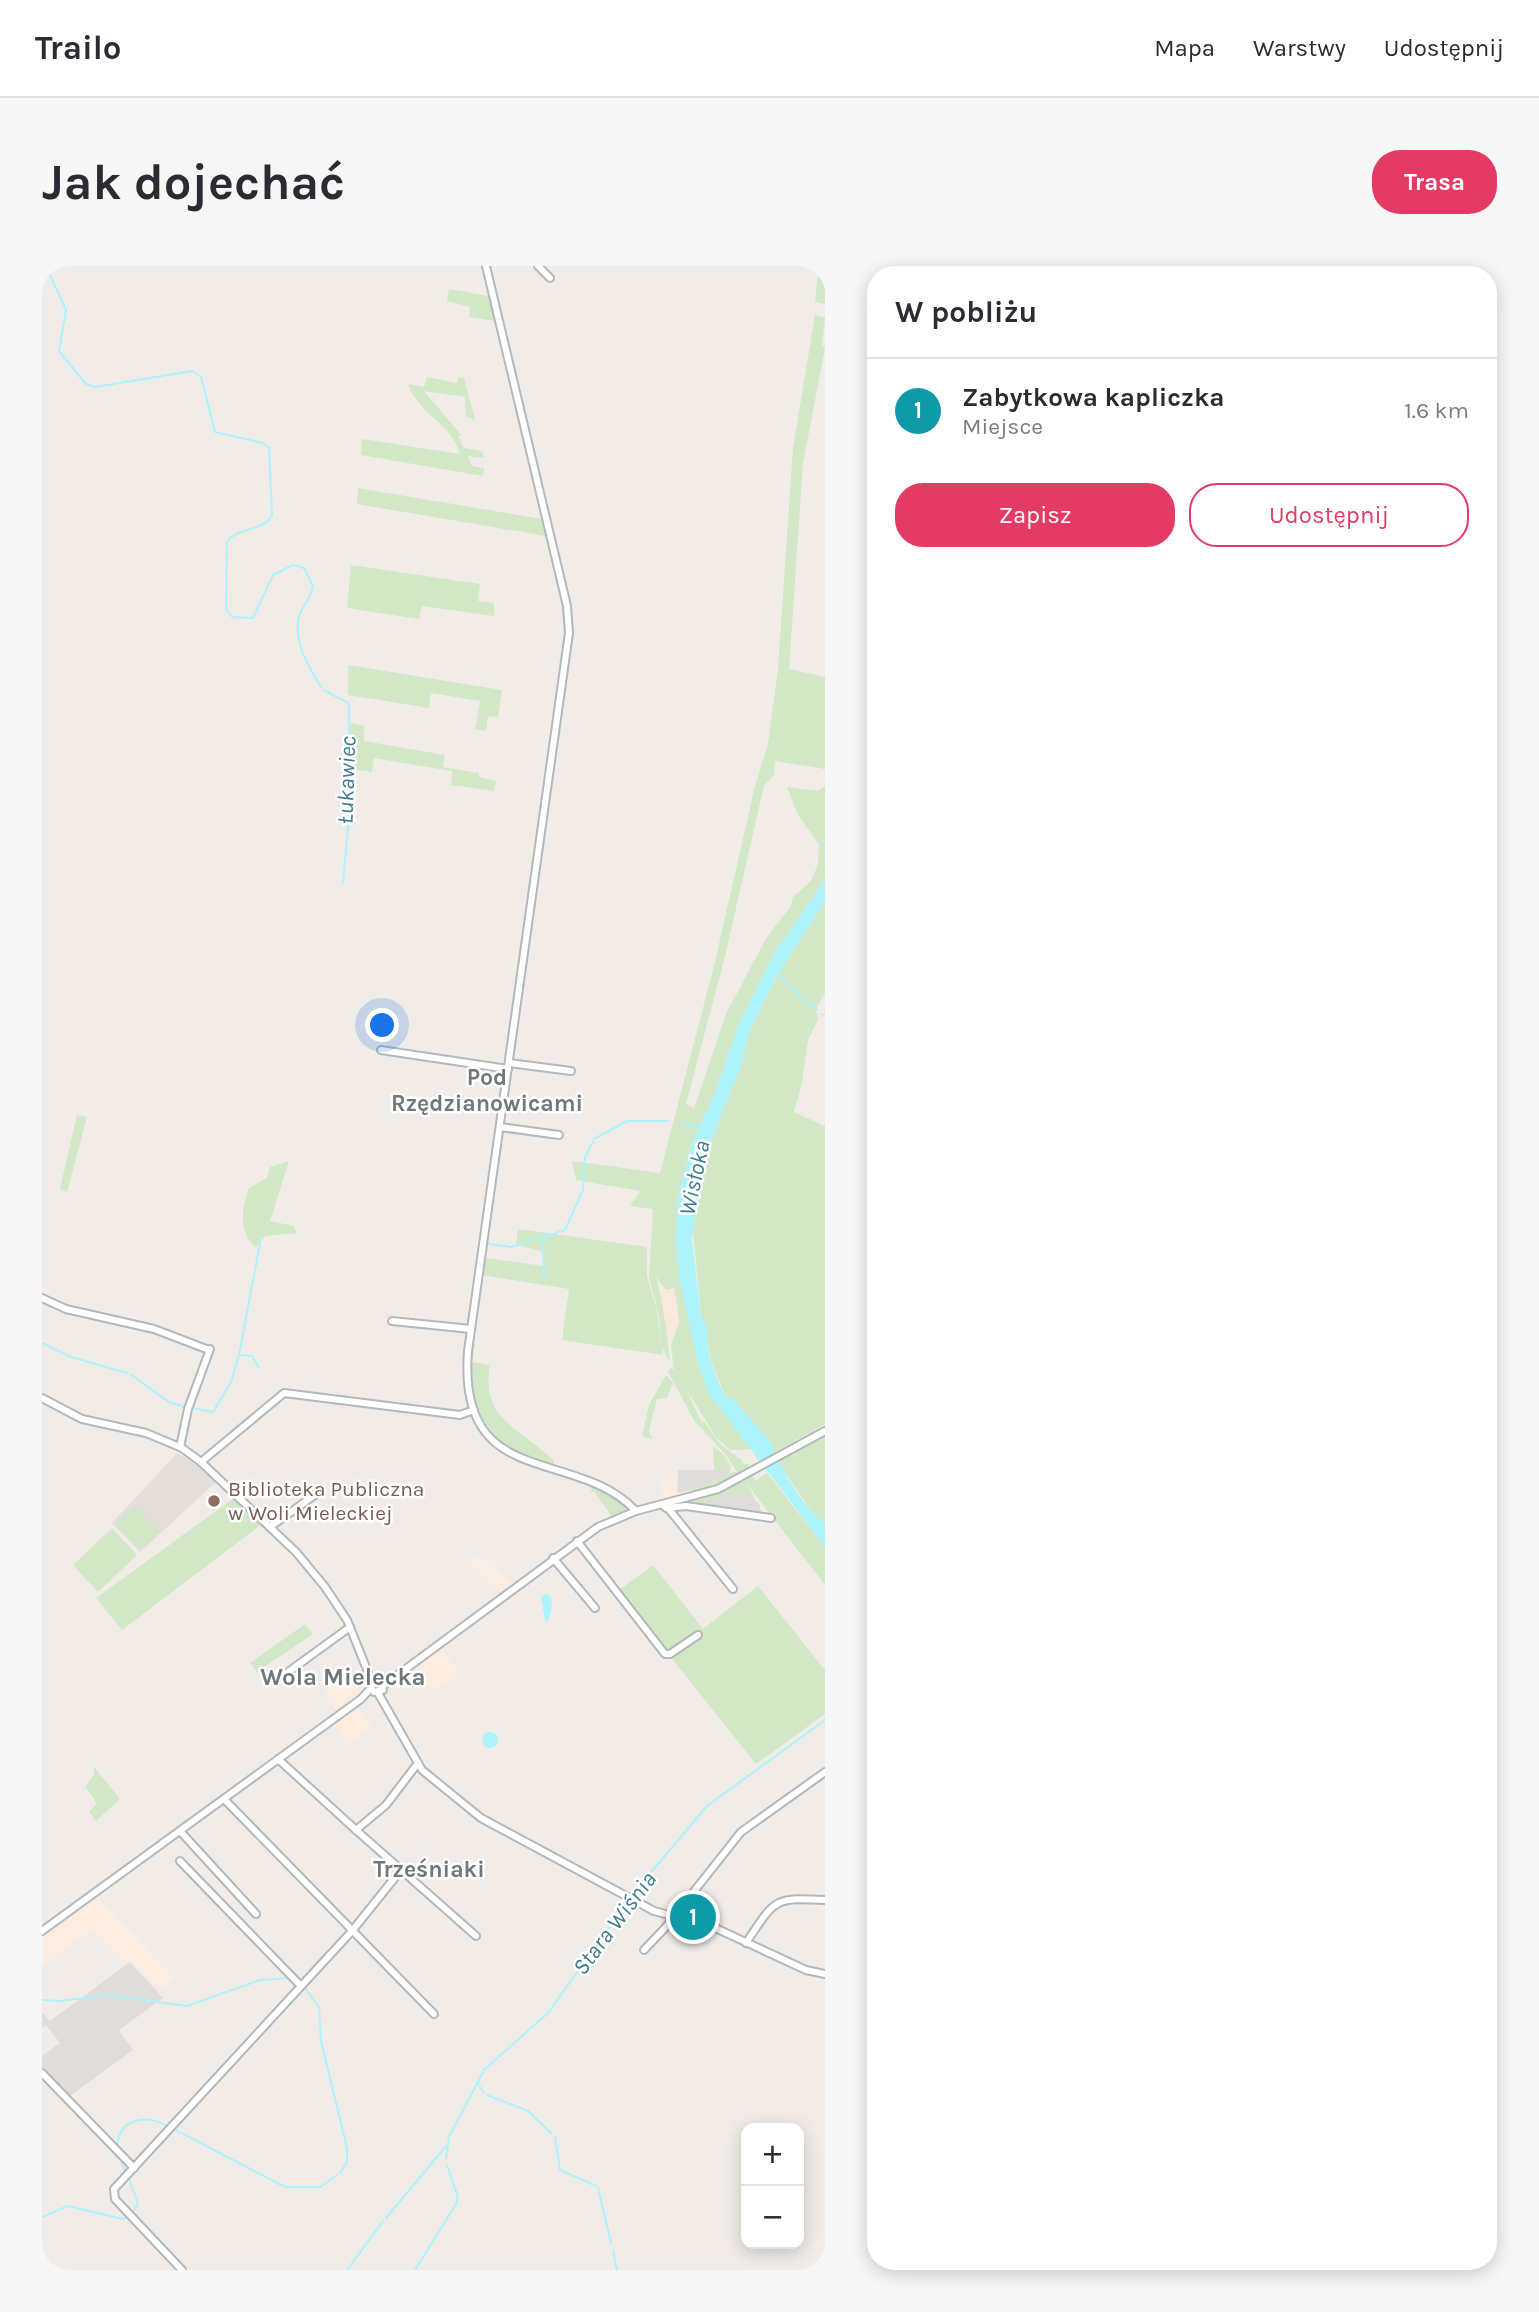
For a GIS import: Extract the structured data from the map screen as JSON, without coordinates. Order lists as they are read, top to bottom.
{
  "districts": ["Pod Rzędzianowicami", "Wola Mielecka", "Trześniaki"],
  "water": ["Łukawiec", "Wisłoka", "Stara Wiśnia"],
  "places": ["Biblioteka Publiczna w Woli Mieleckiej"],
  "page": {
    "header": "Trailo",
    "nav": ["Mapa", "Warstwy", "Udostępnij"],
    "buttons": [
      "Trasa",
      ["Zapisz", "Udostępnij"]
    ],
    "title": "Jak dojechać",
    "heading": "W pobliżu",
    "list": [
      {
        "mark": "1",
        "name": "Zabytkowa kapliczka",
        "note": "Miejsce",
        "value": "1.6 km"
      }
    ],
    "pins": "1",
    "map_buttons": ["+", "−"]
  }
}
